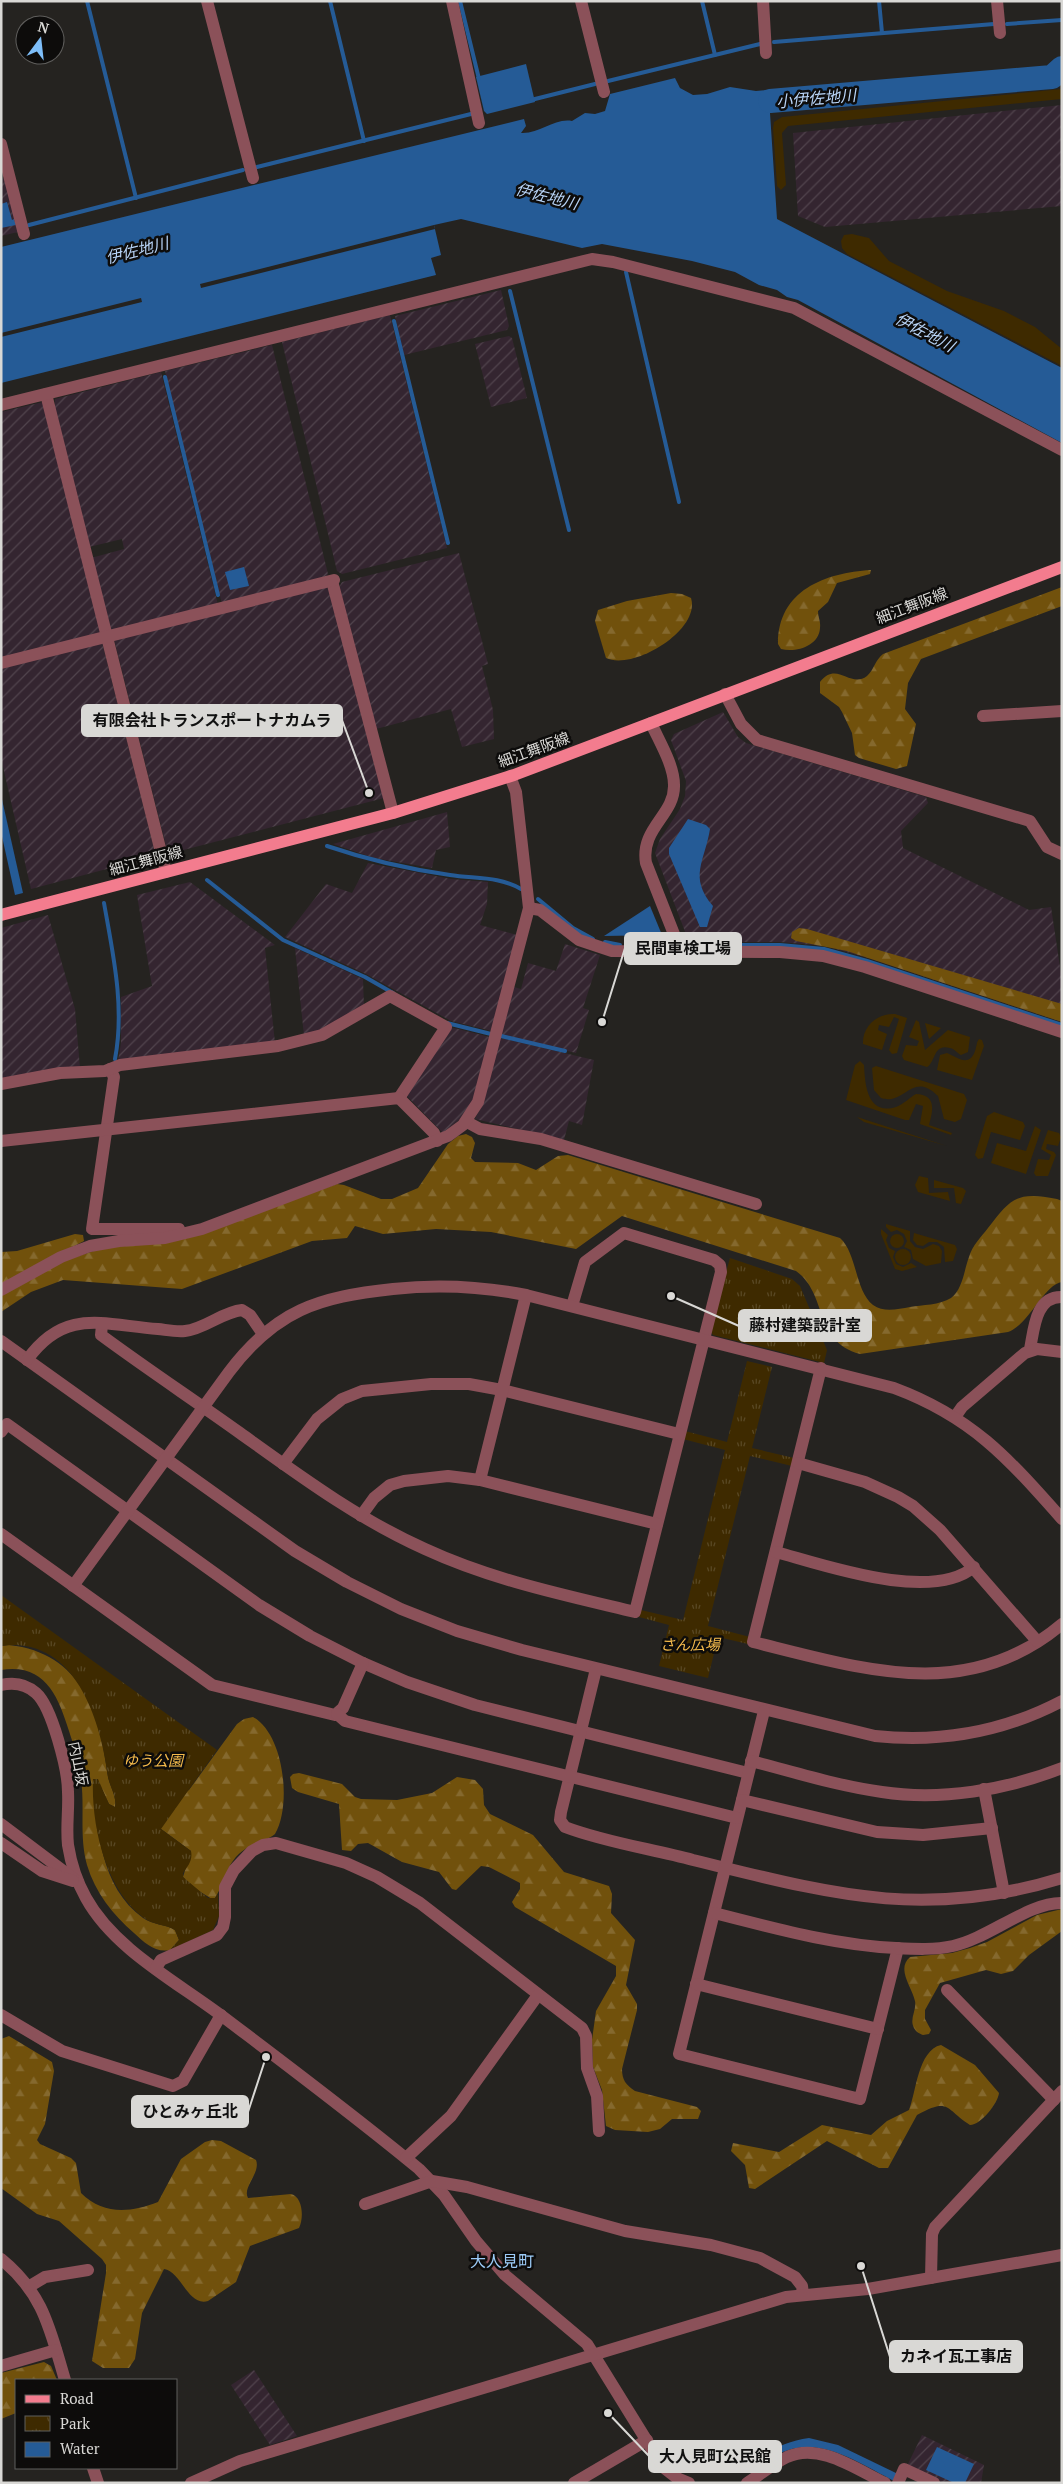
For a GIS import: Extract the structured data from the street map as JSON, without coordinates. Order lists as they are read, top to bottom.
{
  "streets": {
    "main road": ["細江舞阪線"],
    "street": ["内山坂"]
  },
  "districts": ["大人見町"],
  "water": ["小伊佐地川", "伊佐地川"],
  "parks": ["さん広場", "ゆう公園"],
  "places": [
    "有限会社トランスポートナカムラ",
    "民間車検工場",
    "藤村建築設計室",
    "ひとみヶ丘北",
    "カネイ瓦工事店",
    "大人見町公民館"
  ],
  "legend": ["Road", "Park", "Water"],
  "north": "top"
}
